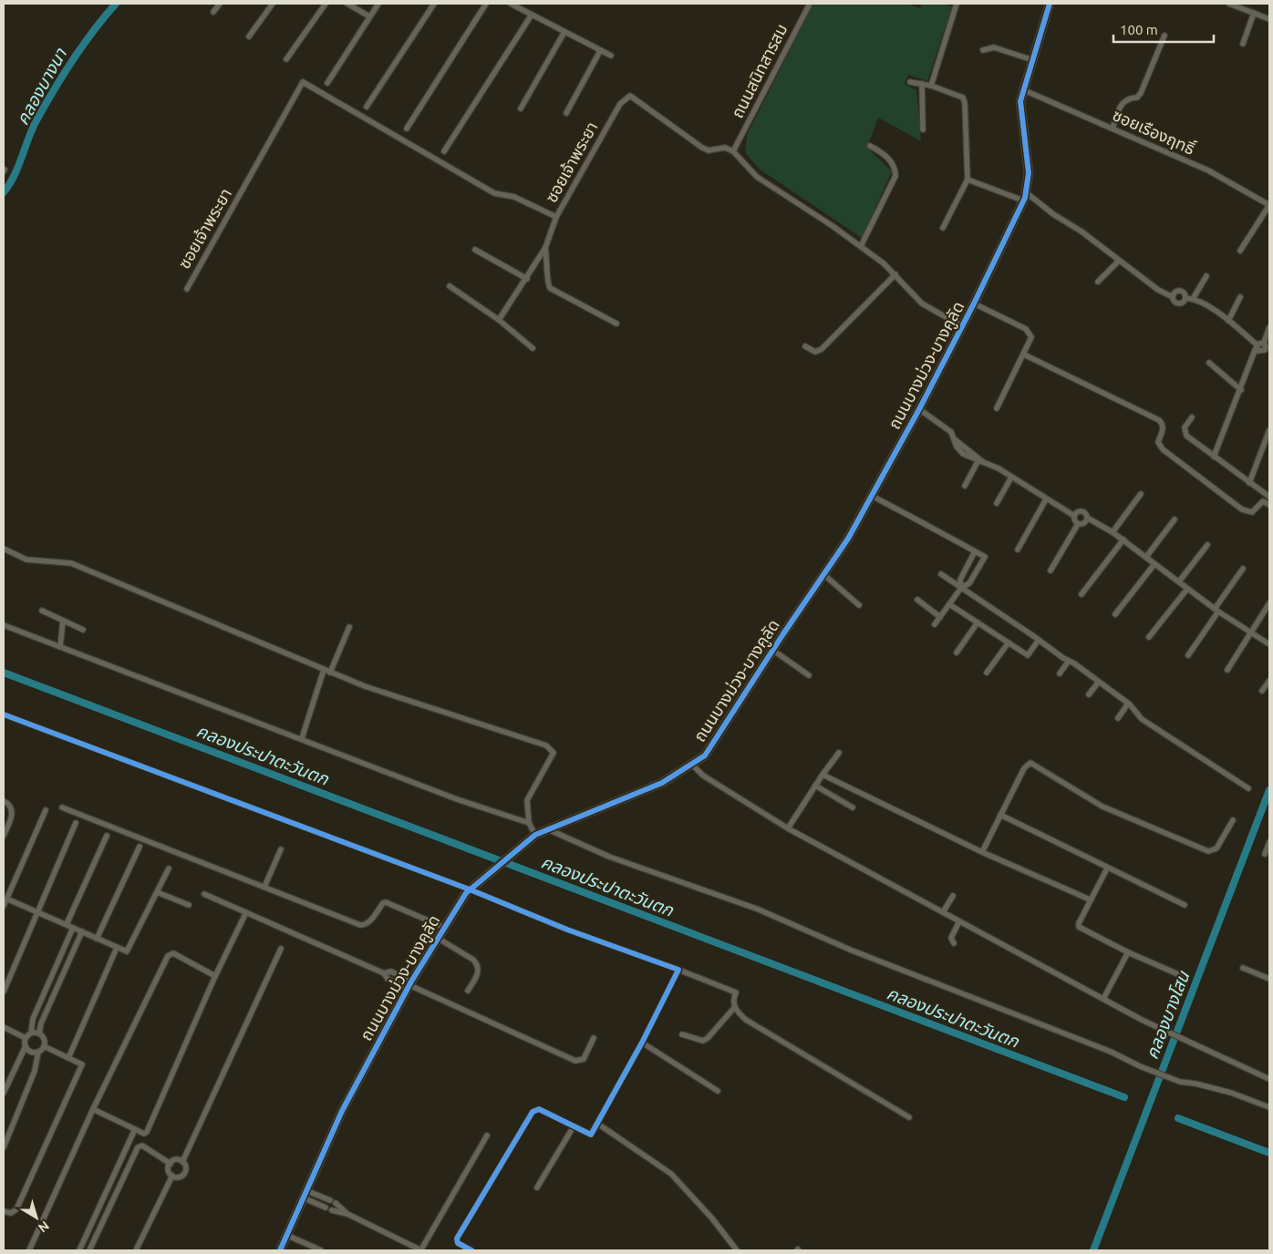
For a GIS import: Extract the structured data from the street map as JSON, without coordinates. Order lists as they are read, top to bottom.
{
  "streets": {
    "street": [
      "ถนนสนิทสารสม",
      "ซอยเรืองฤทธิ์",
      "ซอยเจ้าพระยา",
      "ถนนบางม่วง-บางคูลัด"
    ]
  },
  "crossings": [
    ["ถนนสนิทสารสม", "ซอยเจ้าพระยา"],
    ["ซอยเรืองฤทธิ์", "ถนนบางม่วง-บางคูลัด"]
  ],
  "water": ["คลองบางนา", "คลองประปาตะวันตก", "คลองบางโสน"],
  "scale_bar": "100 m",
  "north": "bottom right"
}
